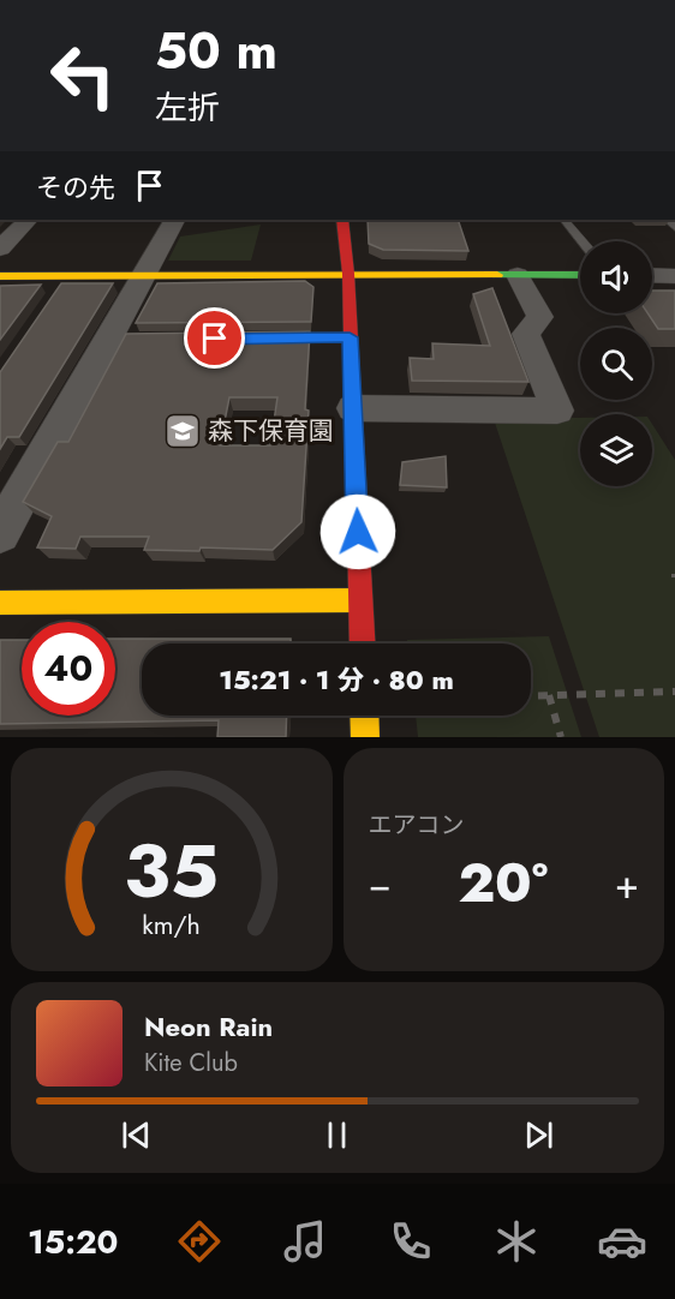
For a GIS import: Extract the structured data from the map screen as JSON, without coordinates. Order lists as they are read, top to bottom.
{
  "places": {
    "school or university": ["森下保育園"]
  },
  "page": {
    "turn": ["50 m", "左折"],
    "then": "その先",
    "limit": "40",
    "trip": "15:21 · 1 分 · 80 m",
    "tile": "エアコン",
    "heat": ["−", "20°", "+"],
    "song": ["Neon Rain", "Kite Club"],
    "tabs": "15:20",
    "gauge": ["35", "km/h"]
  }
}
